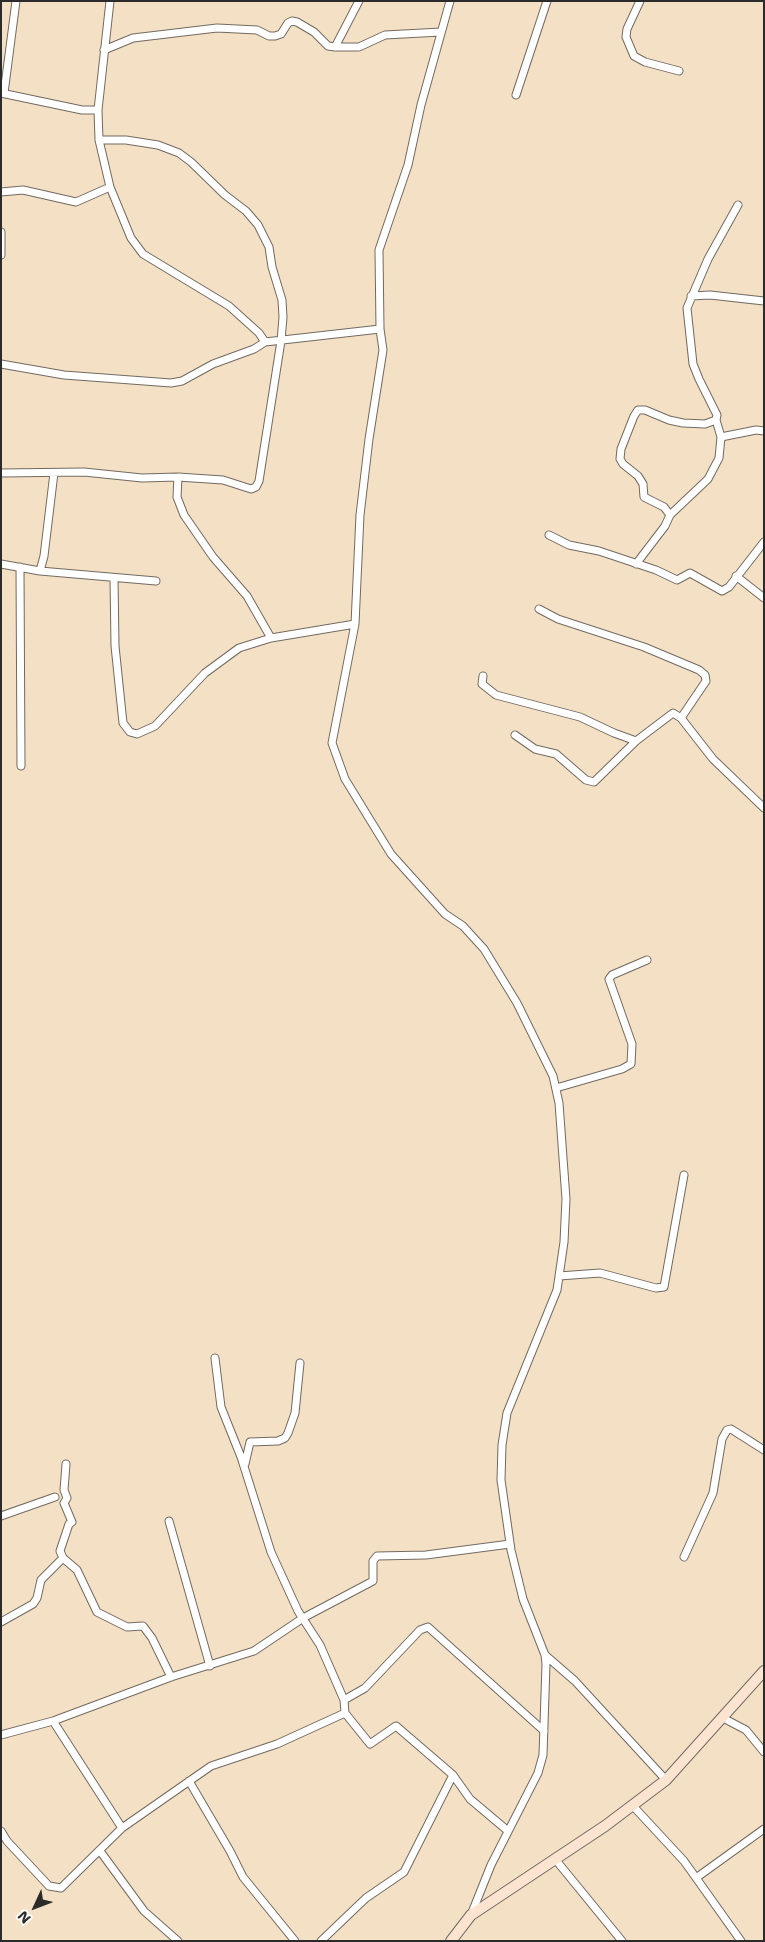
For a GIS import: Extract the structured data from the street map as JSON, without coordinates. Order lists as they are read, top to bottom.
{
  "north": "bottom left"
}
